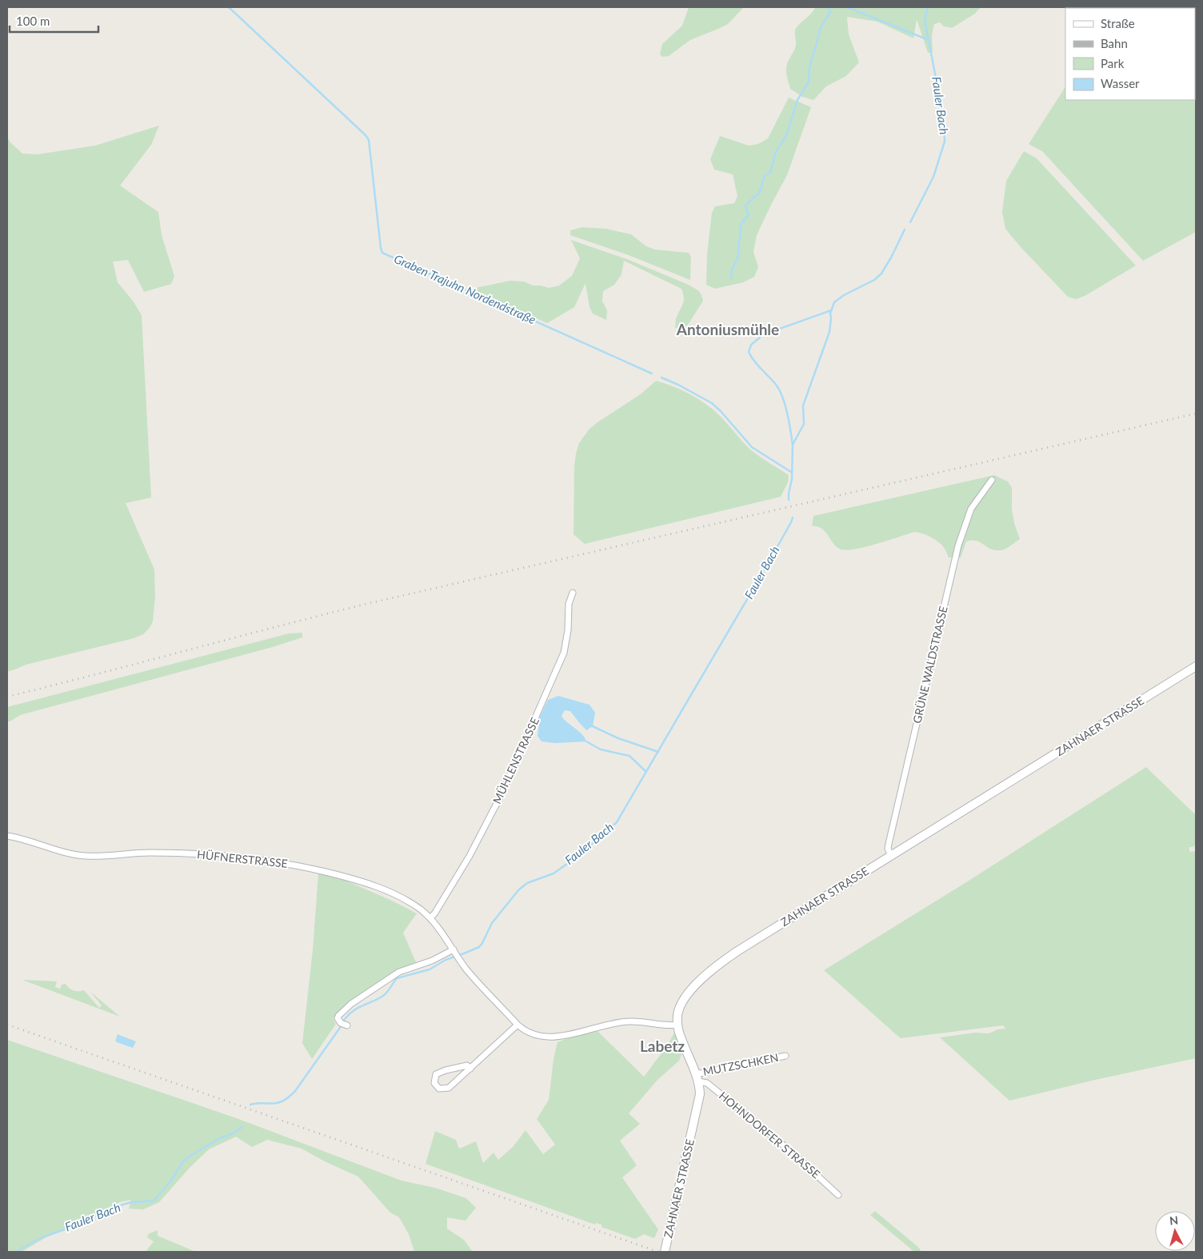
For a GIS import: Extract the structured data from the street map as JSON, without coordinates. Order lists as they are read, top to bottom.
{
  "streets": {
    "main road": ["ZAHNAER STRASSE"],
    "street": [
      "GRÜNE WALDSTRASSE",
      "MÜHLENSTRASSE",
      "HÜFNERSTRASSE",
      "MUTZSCHKEN",
      "HOHNDORFER STRASSE"
    ]
  },
  "crossings": [
    ["GRÜNE WALDSTRASSE", "ZAHNAER STRASSE"],
    ["ZAHNAER STRASSE", "HÜFNERSTRASSE"],
    ["ZAHNAER STRASSE", "MUTZSCHKEN"],
    ["ZAHNAER STRASSE", "HOHNDORFER STRASSE"],
    ["MÜHLENSTRASSE", "HÜFNERSTRASSE"],
    ["MUTZSCHKEN", "HOHNDORFER STRASSE"]
  ],
  "districts": ["Antoniusmühle", "Labetz"],
  "water": ["Fauler Bach", "Graben Trajuhn Nordendstraße"],
  "legend": [
    "Straße",
    "Bahn",
    "Park",
    "Wasser"
  ],
  "scale_bar": "100 m",
  "north": "top"
}
